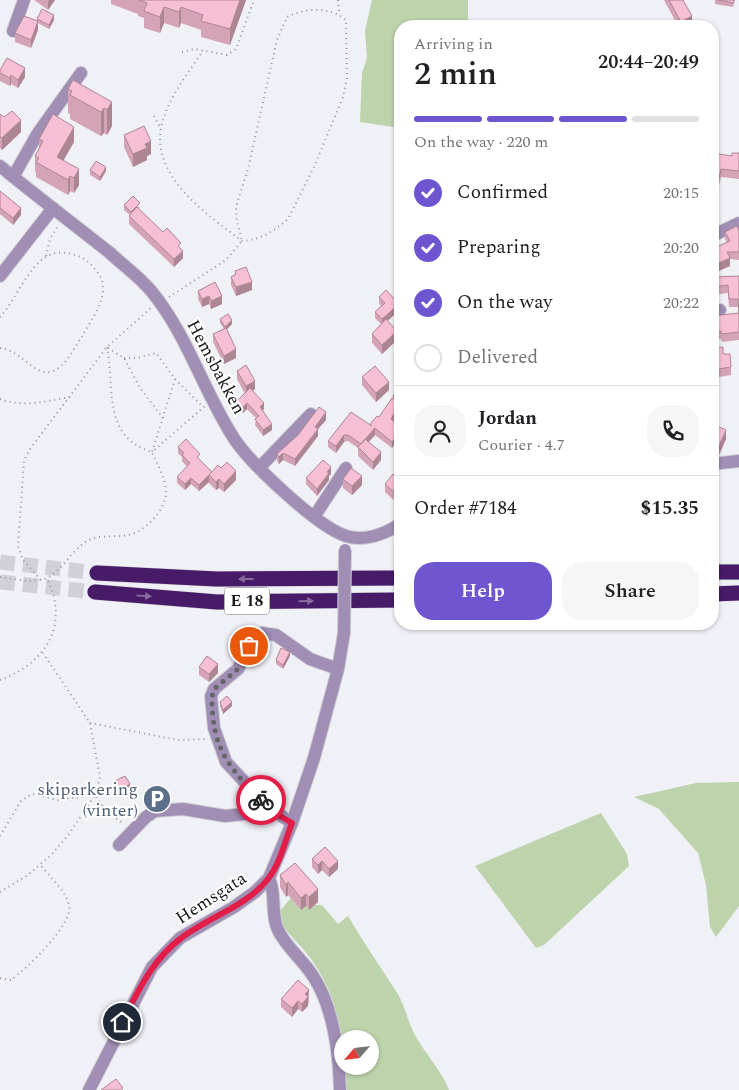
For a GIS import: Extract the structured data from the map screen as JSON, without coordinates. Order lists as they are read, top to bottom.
{
  "streets": {
    "highway": ["E 18"],
    "street": ["Hemsbakken", "Hemsgata"]
  },
  "crossings": [
    ["Hemsbakken", "Hemsgata"]
  ],
  "places": {
    "parking": ["skiparkering (vinter)"]
  },
  "north": "bottom left",
  "page": {
    "heading": ["2 min", "Arriving in", "20:44–20:49"],
    "panel": [
      "Jordan",
      "Courier · 4.7",
      "Order #7184",
      "$15.35"
    ],
    "bar": "On the way · 220 m",
    "list": [
      ["Confirmed", "20:15"],
      ["Preparing", "20:20"],
      ["On the way", "20:22"],
      "Delivered"
    ],
    "buttons": ["Help", "Share"]
  }
}
